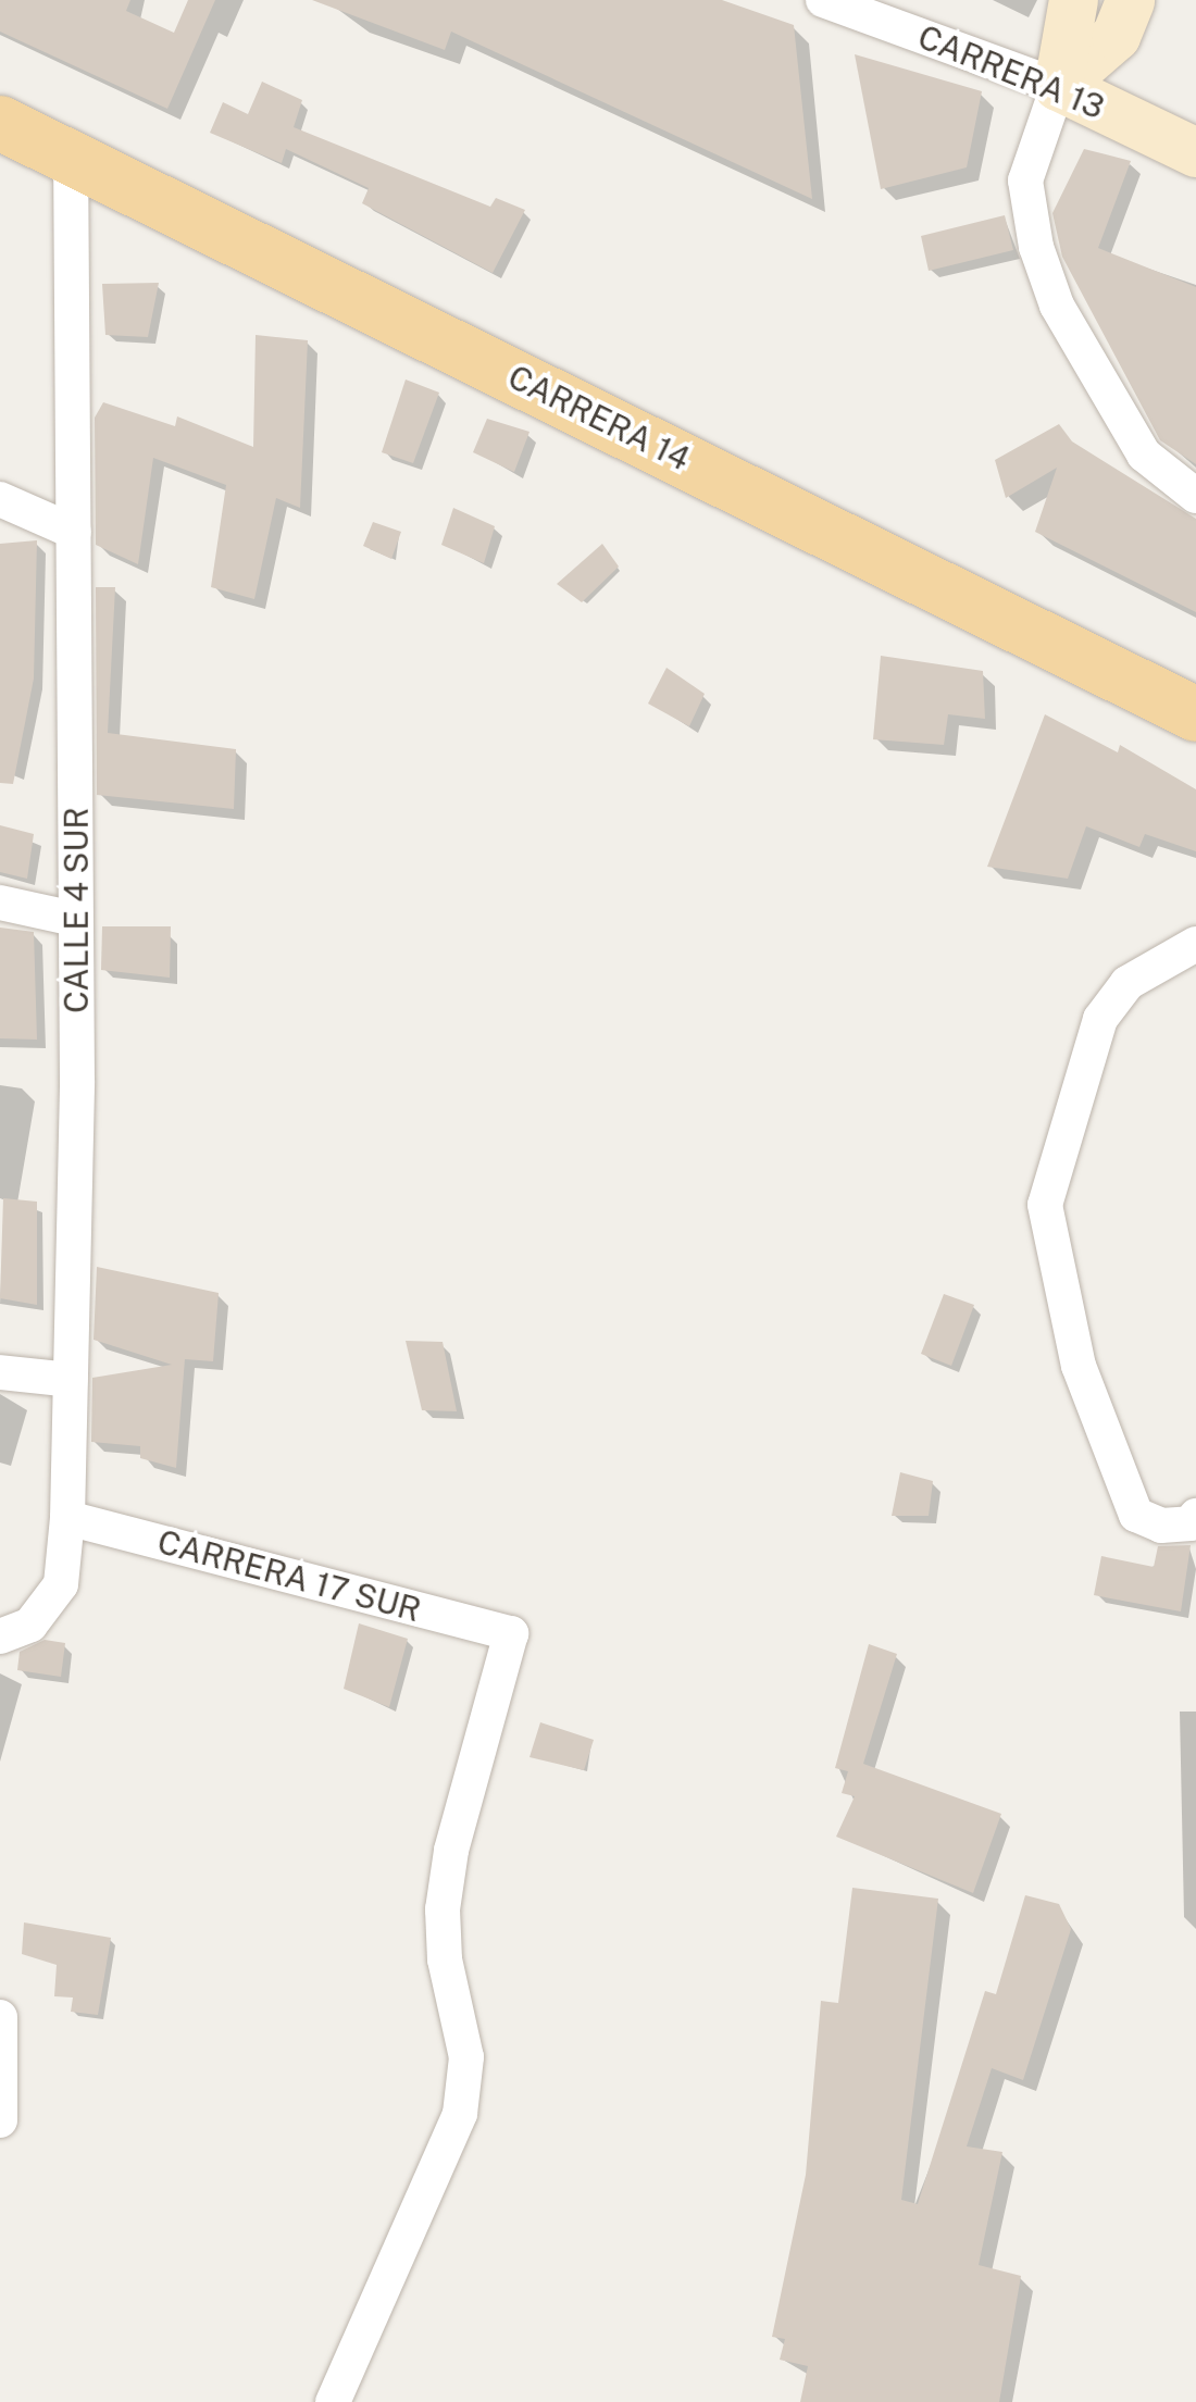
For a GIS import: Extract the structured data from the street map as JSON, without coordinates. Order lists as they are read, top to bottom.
{
  "streets": {
    "main road": ["CARRERA 14"],
    "street": ["CARRERA 13", "CALLE 4 SUR", "CARRERA 17 SUR"]
  },
  "crossings": [
    ["CARRERA 14", "CALLE 4 SUR"],
    ["CALLE 4 SUR", "CARRERA 17 SUR"]
  ]
}
